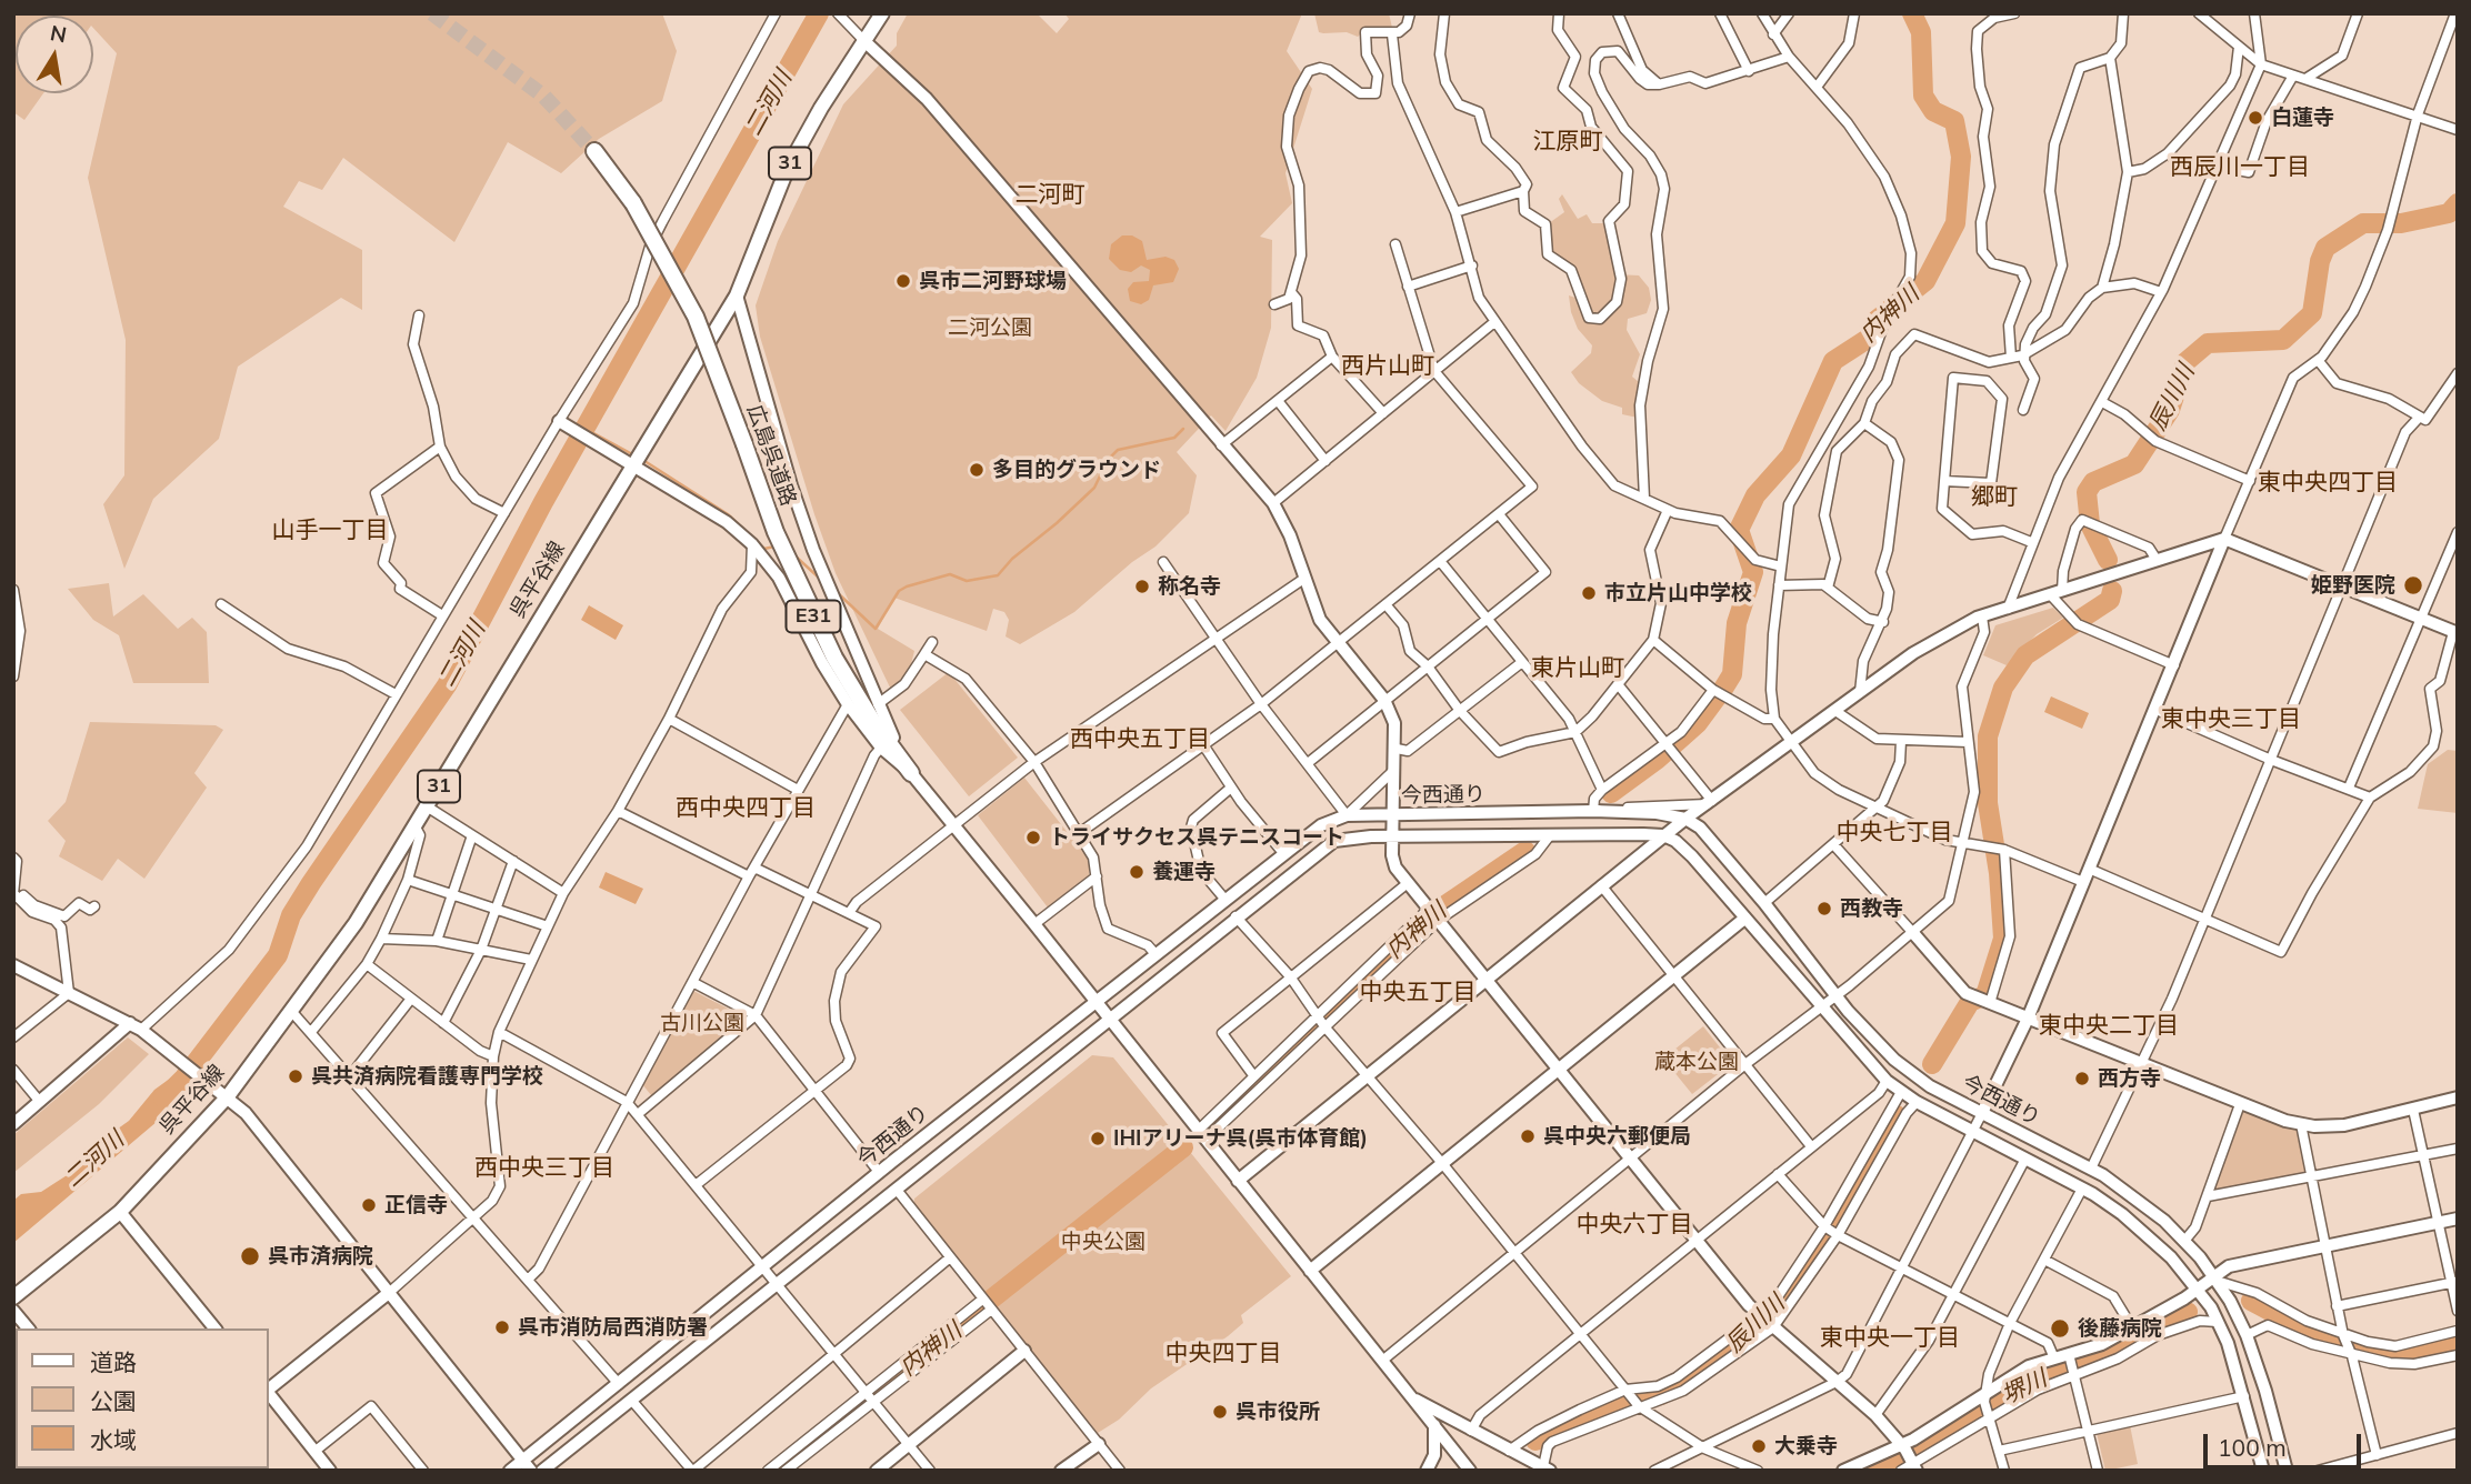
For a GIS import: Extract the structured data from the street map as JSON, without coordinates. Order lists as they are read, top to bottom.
{
  "streets": {
    "highway": ["広島呉道路", "E31"],
    "main road": ["31", "呉平谷線"],
    "street": ["今西通り"]
  },
  "districts": [
    "江原町",
    "西辰川一丁目",
    "二河町",
    "西片山町",
    "東中央四丁目",
    "郷町",
    "山手一丁目",
    "東片山町",
    "東中央三丁目",
    "西中央五丁目",
    "西中央四丁目",
    "中央七丁目",
    "中央五丁目",
    "東中央二丁目",
    "西中央三丁目",
    "中央六丁目",
    "東中央一丁目",
    "中央四丁目"
  ],
  "water": [
    "二河川",
    "内神川",
    "辰川川",
    "堺川"
  ],
  "parks": [
    "二河公園",
    "古川公園",
    "蔵本公園",
    "中央公園"
  ],
  "places": [
    "白蓮寺",
    "呉市二河野球場",
    "多目的グラウンド",
    "姫野医院",
    "称名寺",
    "市立片山中学校",
    "トライサクセス呉テニスコート",
    "養運寺",
    "西教寺",
    "呉共済病院看護専門学校",
    "西方寺",
    "呉中央六郵便局",
    "IHIアリーナ呉(呉市体育館)",
    "正信寺",
    "呉市済病院",
    "呉市消防局西消防署",
    "後藤病院",
    "呉市役所",
    "大乗寺"
  ],
  "legend": ["道路", "公園", "水域"],
  "scale_bar": "100 m",
  "north": "top"
}
